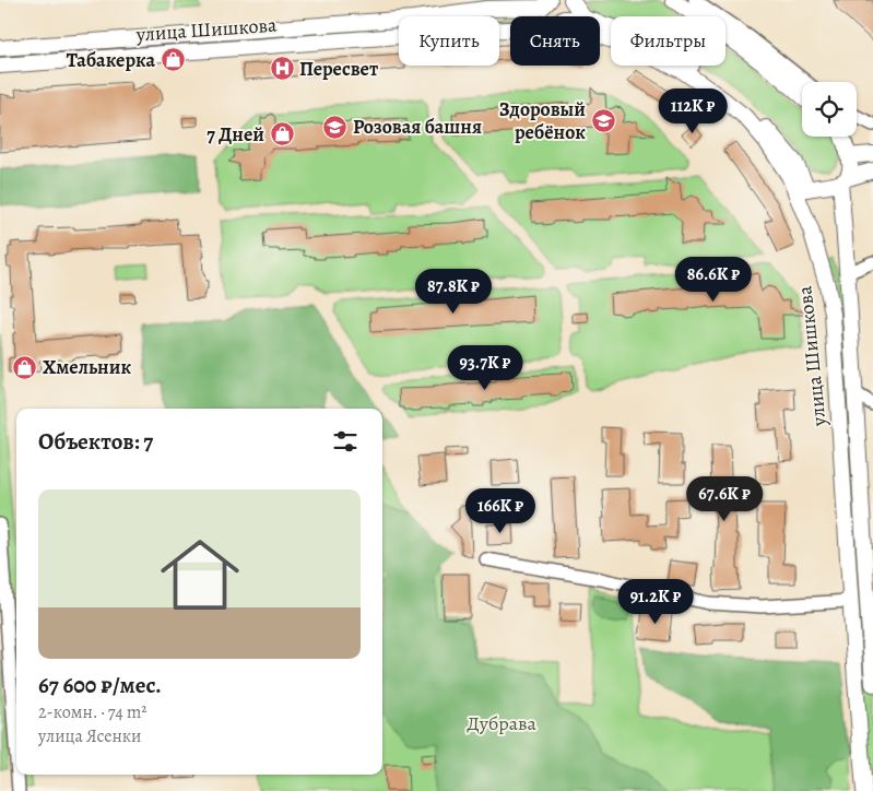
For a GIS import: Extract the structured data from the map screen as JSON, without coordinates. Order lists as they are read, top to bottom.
{
  "streets": {
    "main road": ["улица Шишкова"]
  },
  "parks": ["Дубрава"],
  "places": {
    "shop": ["Табакерка", "7 Дней", "Хмельник"],
    "hospital": ["Пересвет"],
    "school or university": ["Здоровый ребёнок", "Розовая башня"]
  },
  "page": {
    "chip": ["Купить", "Снять", "Фильтры"],
    "price": [
      "112K ₽",
      "86.6K ₽",
      "87.8K ₽",
      "93.7K ₽",
      "67.6K ₽",
      "166K ₽",
      "91.2K ₽"
    ],
    "heading": "Объектов: 7",
    "list": [
      {
        "name": "67 600 ₽/мес.",
        "note": "2-комн. · 74 m² · улица Ясенки"
      }
    ]
  }
}
